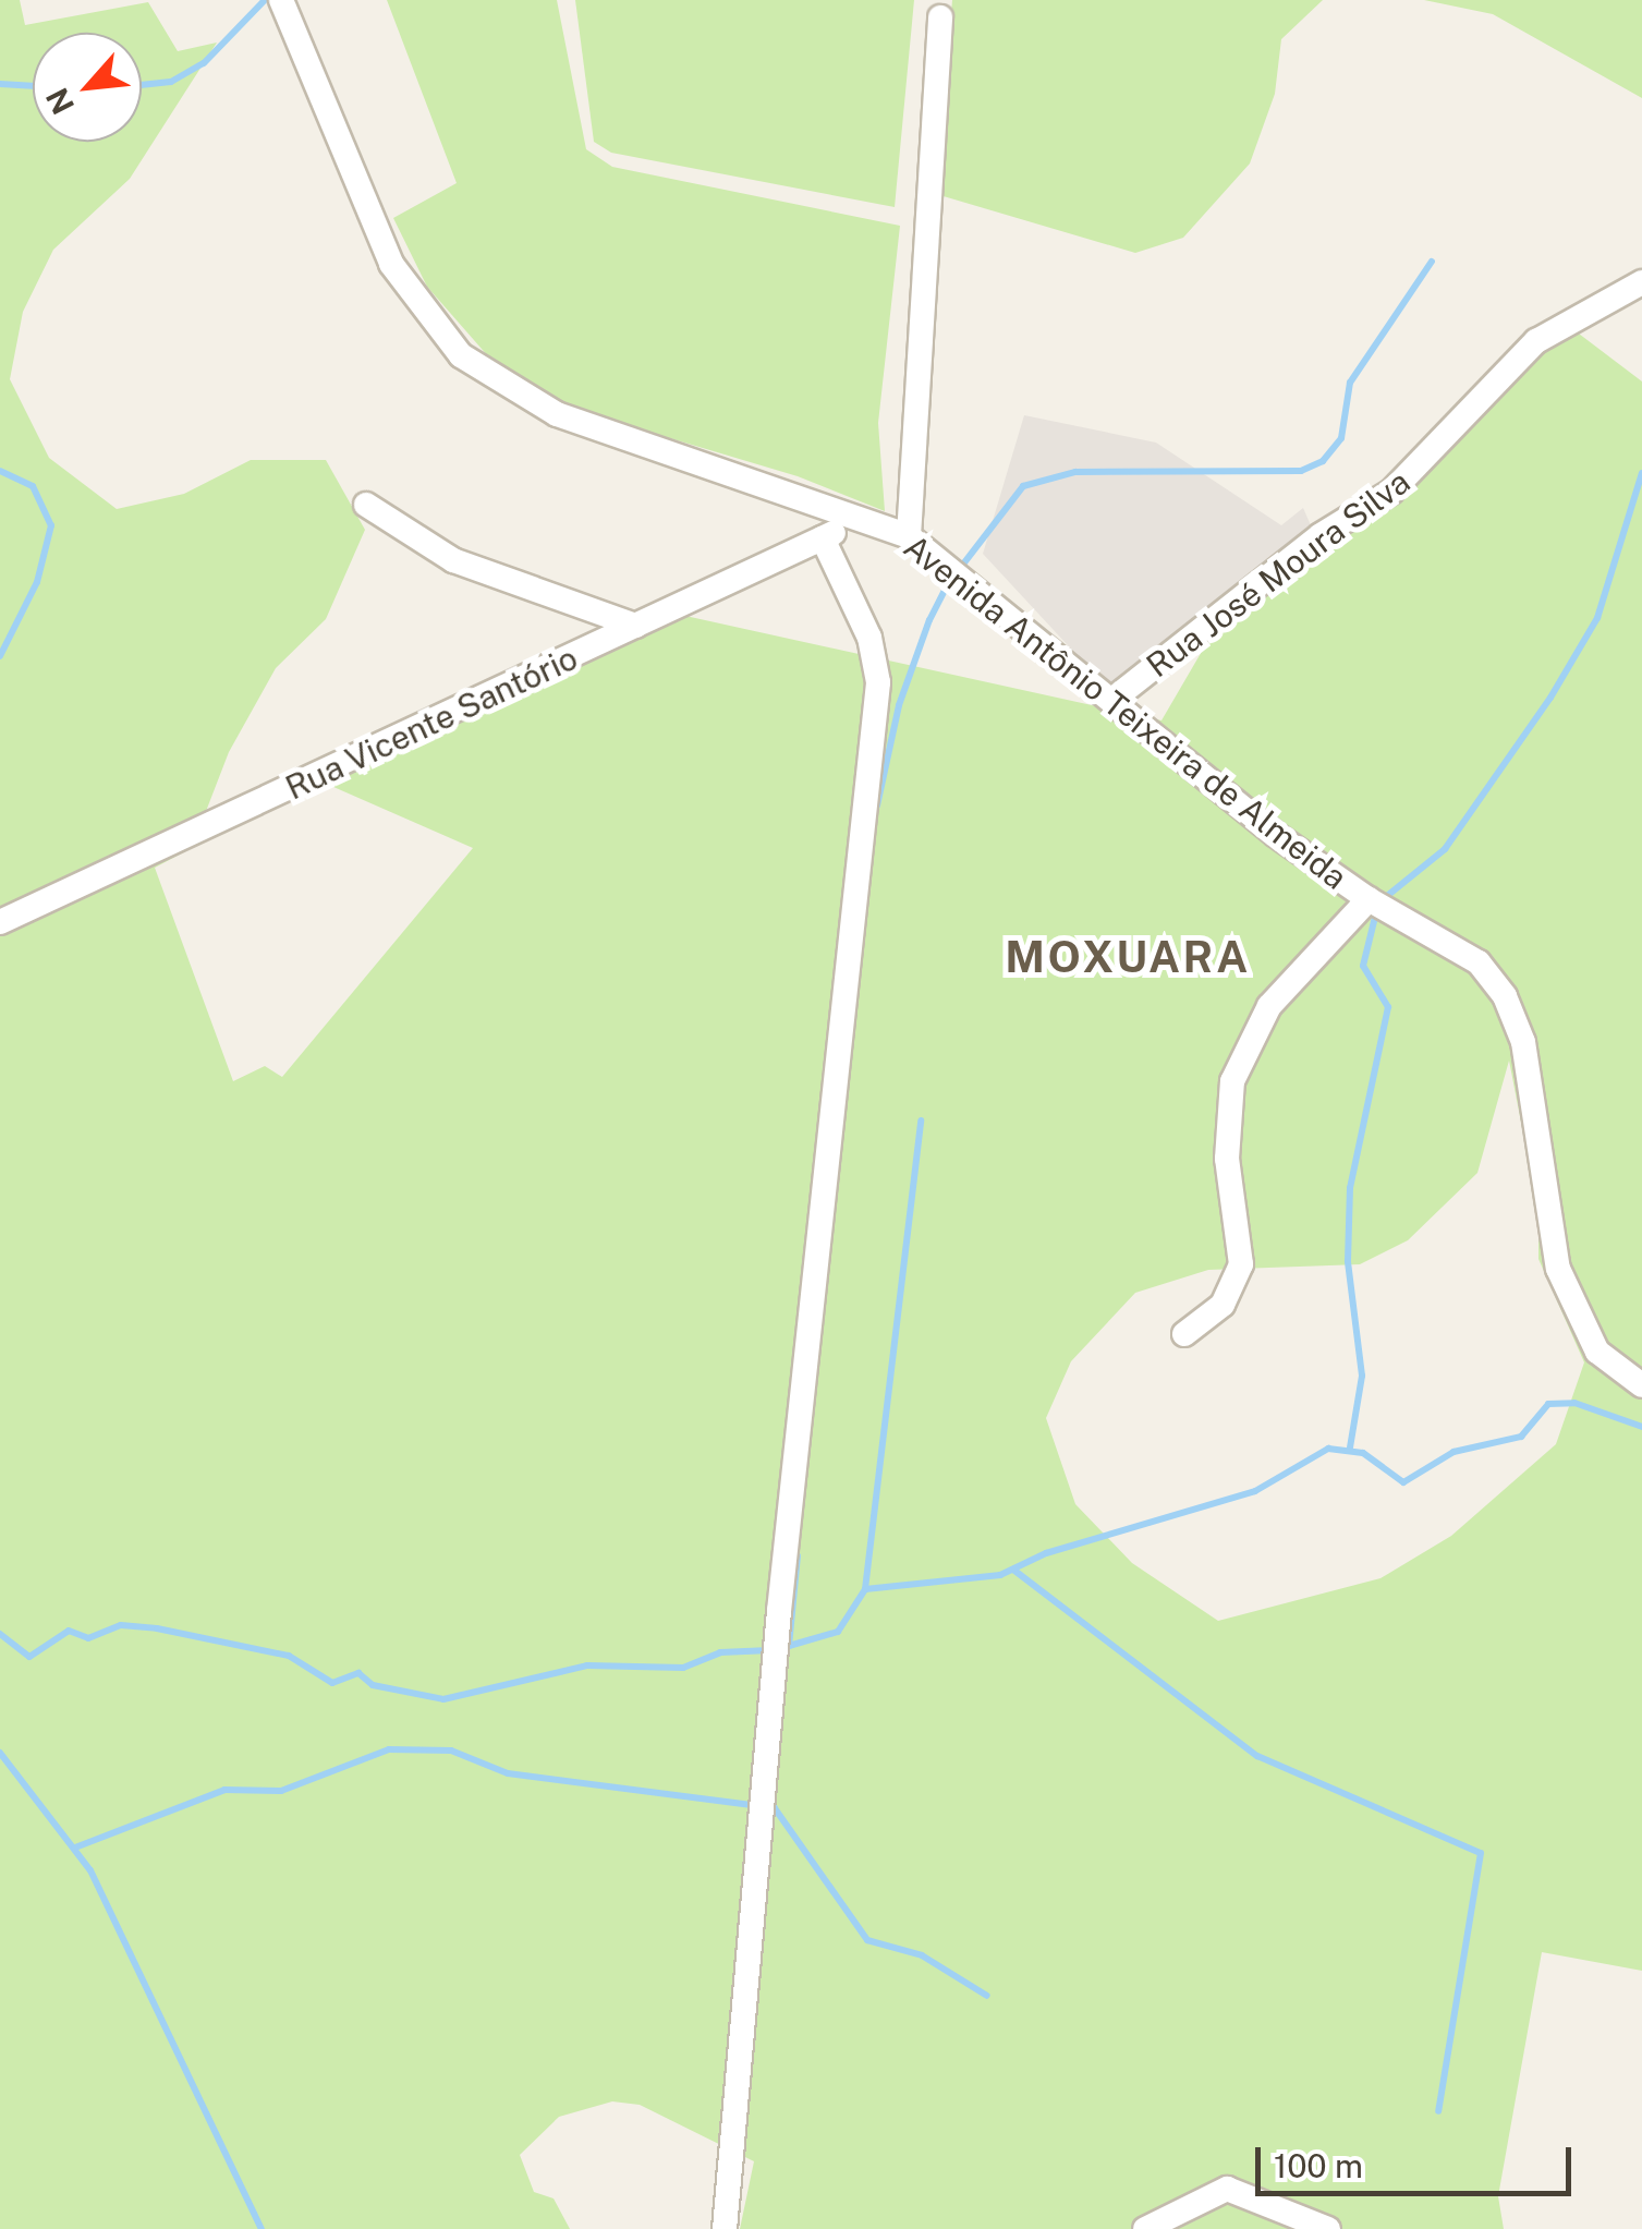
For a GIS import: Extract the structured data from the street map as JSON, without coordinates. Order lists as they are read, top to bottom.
{
  "streets": {
    "street": ["Rua José Moura Silva", "Avenida Antônio Teixeira de Almeida", "Rua Vicente Santório"]
  },
  "crossings": [
    ["Rua José Moura Silva", "Avenida Antônio Teixeira de Almeida"],
    ["Avenida Antônio Teixeira de Almeida", "Rua Vicente Santório"]
  ],
  "districts": ["MOXUARA"],
  "scale_bar": "100 m",
  "north": "bottom left"
}
